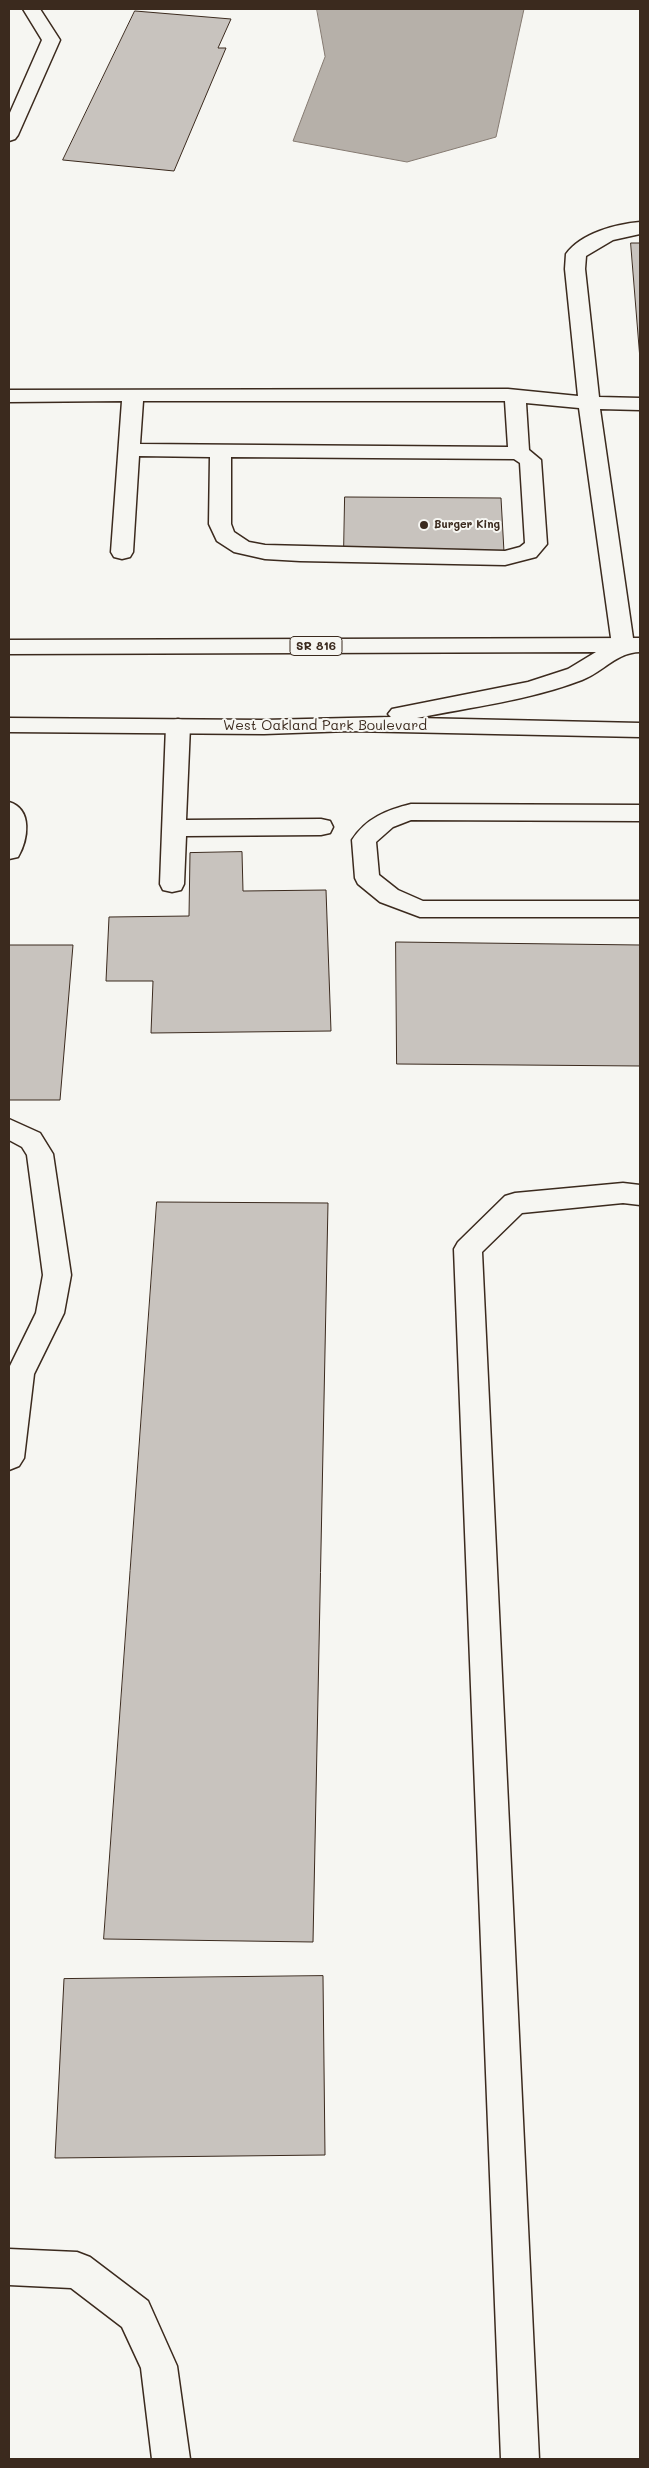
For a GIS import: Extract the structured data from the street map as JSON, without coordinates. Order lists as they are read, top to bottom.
{
  "streets": {
    "main road": ["SR 816", "West Oakland Park Boulevard"]
  },
  "places": ["Burger King"]
}
